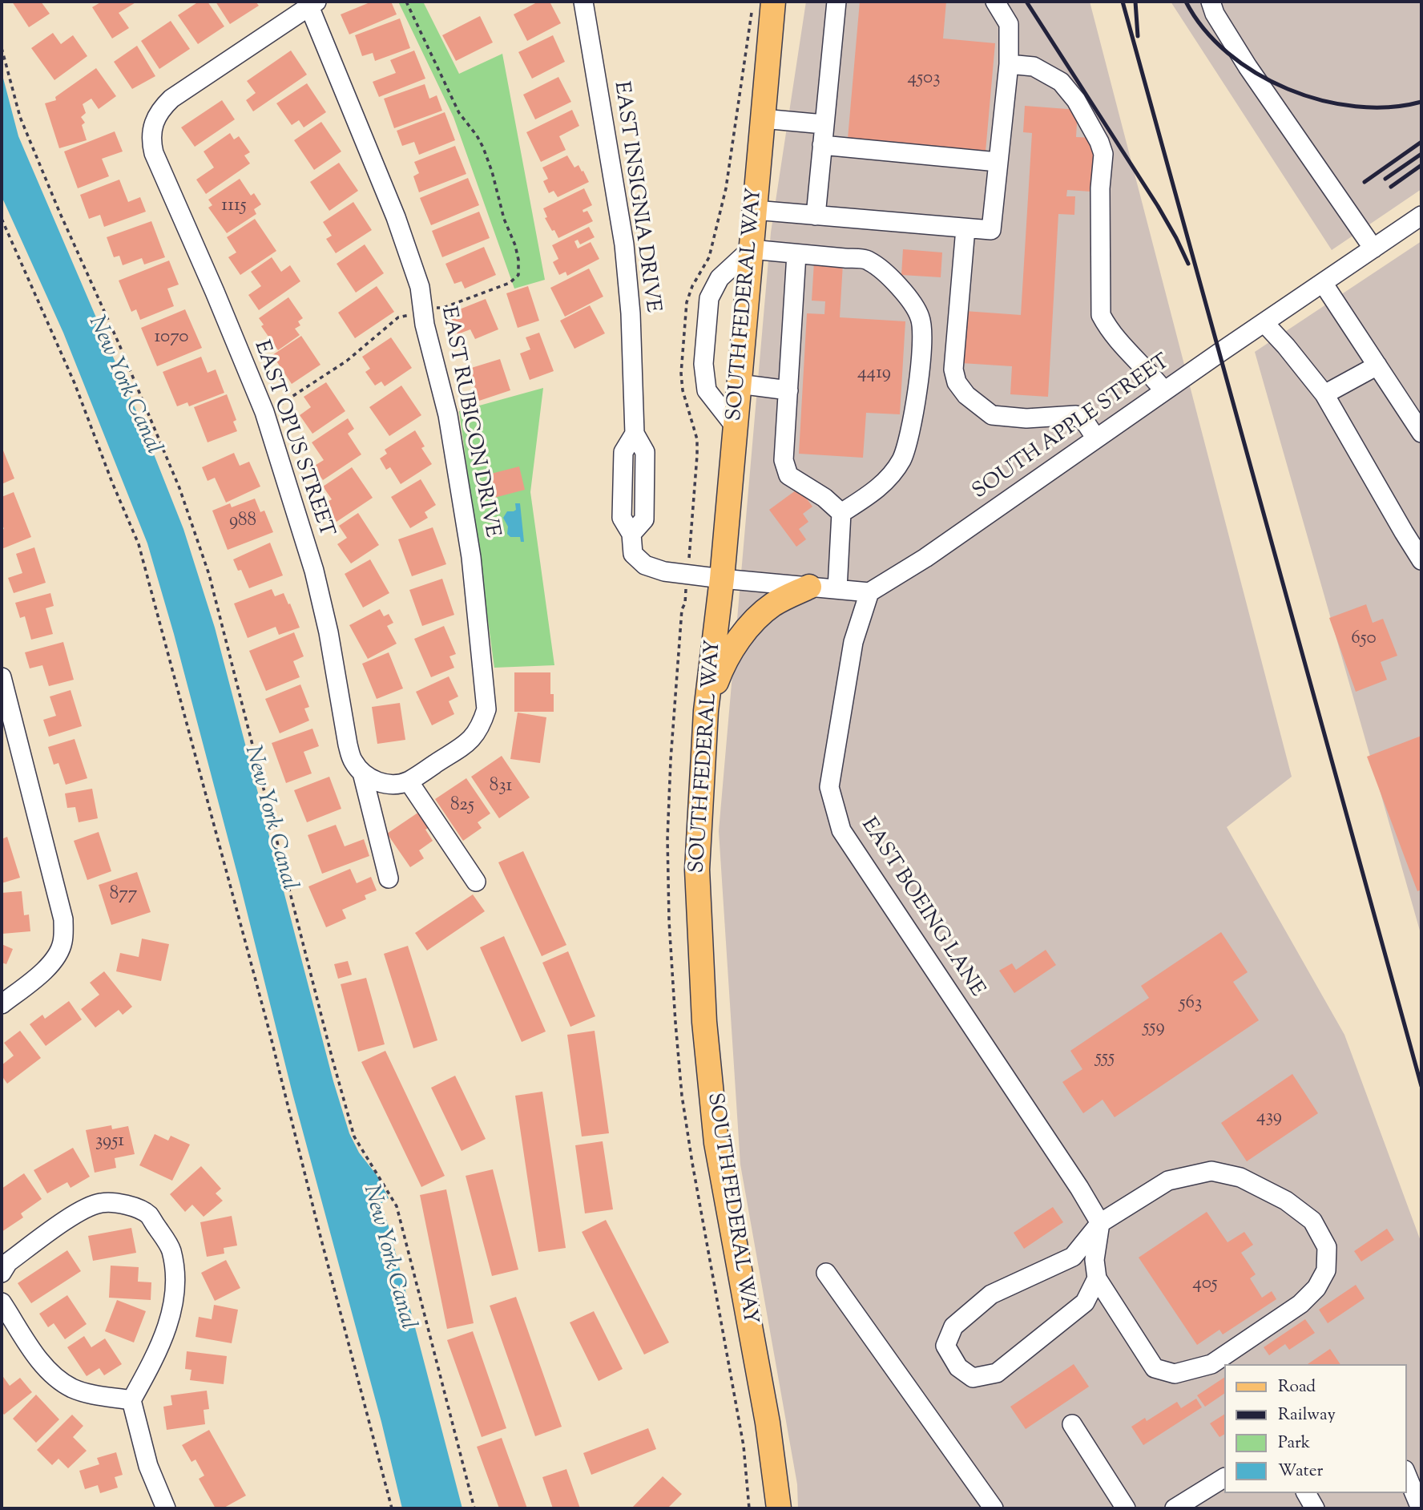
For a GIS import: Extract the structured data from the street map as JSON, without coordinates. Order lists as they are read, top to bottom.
{
  "streets": {
    "main road": ["SOUTH FEDERAL WAY"],
    "street": [
      "EAST INSIGNIA DRIVE",
      "EAST RUBICON DRIVE",
      "SOUTH APPLE STREET",
      "EAST OPUS STREET",
      "EAST BOEING LANE"
    ]
  },
  "crossings": [
    ["EAST INSIGNIA DRIVE", "SOUTH FEDERAL WAY"],
    ["EAST RUBICON DRIVE", "EAST OPUS STREET"],
    ["SOUTH APPLE STREET", "EAST BOEING LANE"]
  ],
  "water": ["New York Canal"],
  "house_numbers": [
    "4503",
    "1115",
    "1070",
    "4419",
    "988",
    "650",
    "831",
    "825",
    "877",
    "563",
    "559",
    "555",
    "439",
    "3951",
    "405"
  ],
  "legend": [
    "Road",
    "Railway",
    "Park",
    "Water"
  ]
}
